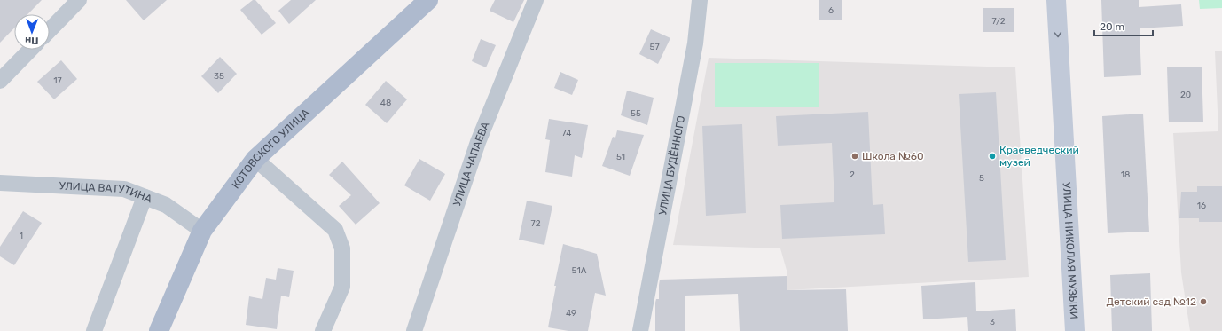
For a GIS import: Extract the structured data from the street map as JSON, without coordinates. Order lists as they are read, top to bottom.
{
  "streets": {
    "main road": ["КОТОВСКОГО УЛИЦА", "УЛИЦА НИКОЛАЯ МУЗЫКИ"],
    "street": ["УЛИЦА ЧАПАЕВА", "УЛИЦА БУДЁННОГО", "УЛИЦА ВАТУТИНА"]
  },
  "crossings": [
    ["КОТОВСКОГО УЛИЦА", "УЛИЦА ВАТУТИНА"]
  ],
  "one_way": ["УЛИЦА НИКОЛАЯ МУЗЫКИ"],
  "places": ["Школа №60", "Краеведческий музей", "Детский сад №12"],
  "house_numbers": [
    "6",
    "7/2",
    "57",
    "35",
    "17",
    "20",
    "48",
    "55",
    "74",
    "51",
    "2",
    "18",
    "5",
    "16",
    "72",
    "1",
    "51А",
    "49",
    "3"
  ],
  "scale_bar": "20 m",
  "north": "bottom"
}
